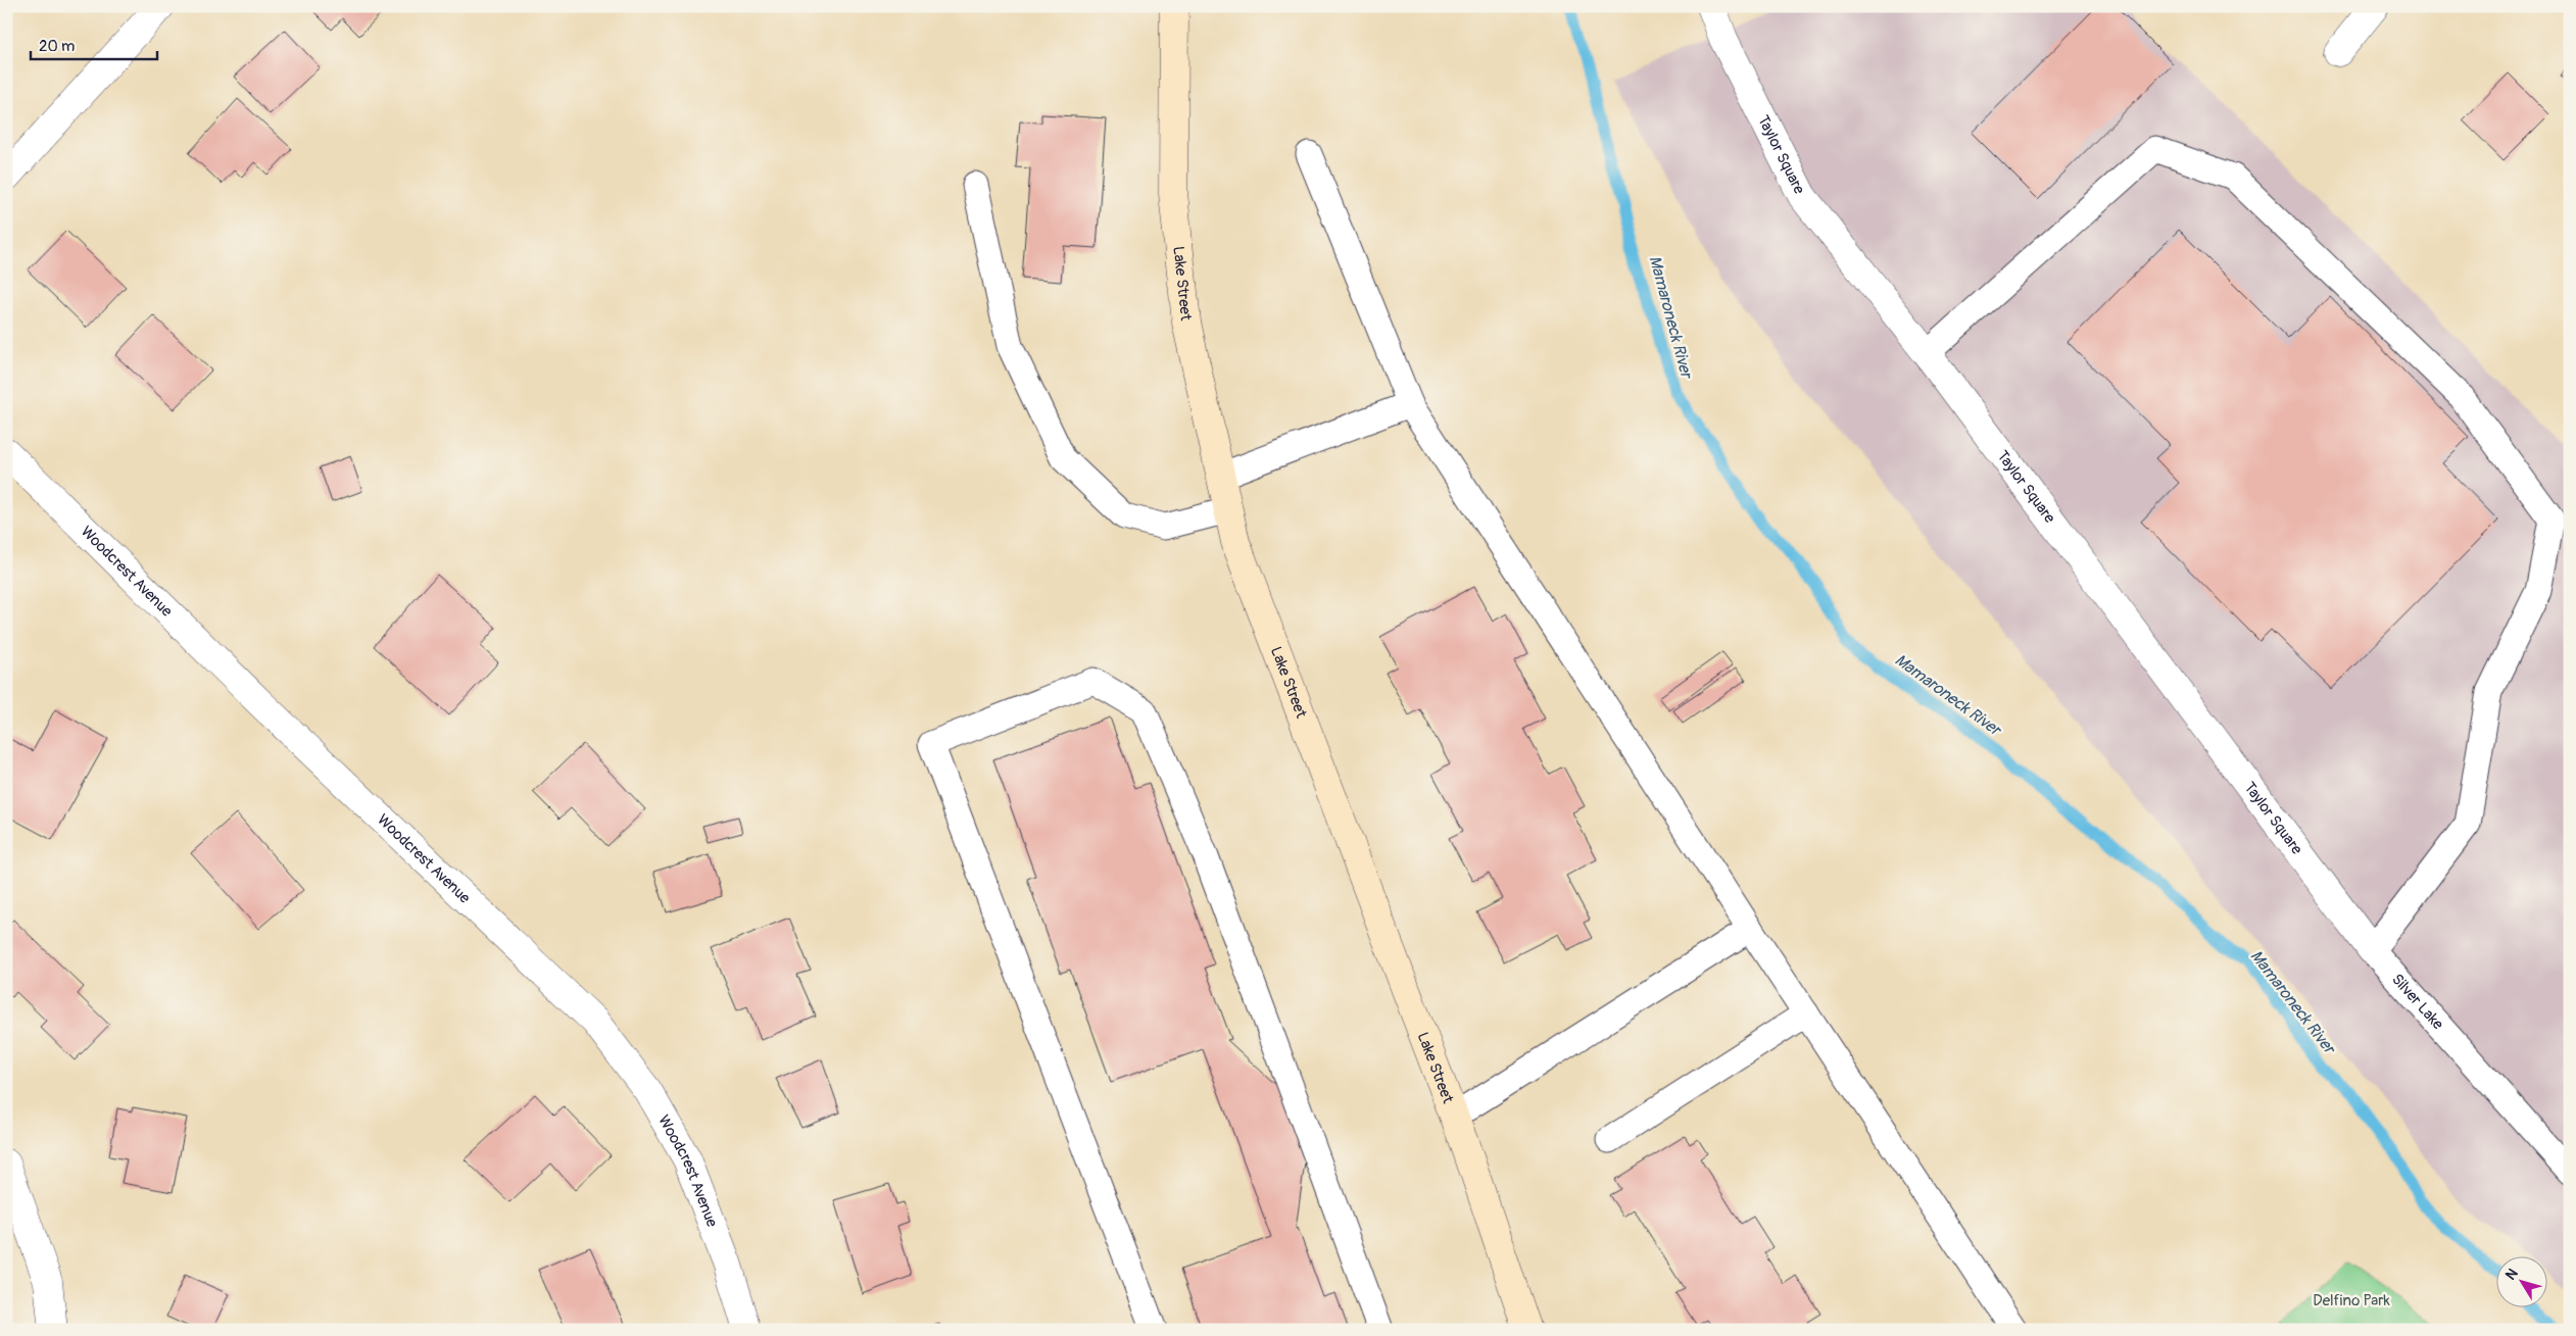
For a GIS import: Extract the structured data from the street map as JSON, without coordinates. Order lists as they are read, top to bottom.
{
  "streets": {
    "main road": ["Lake Street"],
    "street": ["Taylor Square", "Woodcrest Avenue"],
    "lane": ["Silver Lake"]
  },
  "crossings": [
    ["Taylor Square", "Silver Lake"]
  ],
  "water": ["Mamaroneck River"],
  "parks": ["Delfino Park"],
  "scale_bar": "20 m",
  "north": "top left"
}
